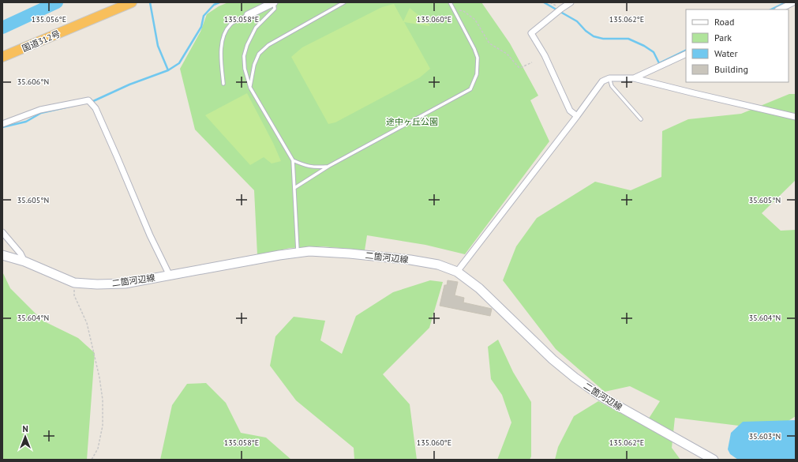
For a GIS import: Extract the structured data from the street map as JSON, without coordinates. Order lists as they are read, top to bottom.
{
  "streets": {
    "highway": ["国道312号"],
    "main road": ["二箇河辺線"]
  },
  "parks": ["途中ヶ丘公園"],
  "legend": [
    "Road",
    "Park",
    "Water",
    "Building"
  ],
  "north": "top",
  "coordinates": [
    "135.056°E",
    "135.058°E",
    "135.060°E",
    "135.062°E",
    "35.606°N",
    "35.605°N",
    "35.604°N",
    "35.603°N"
  ]
}
